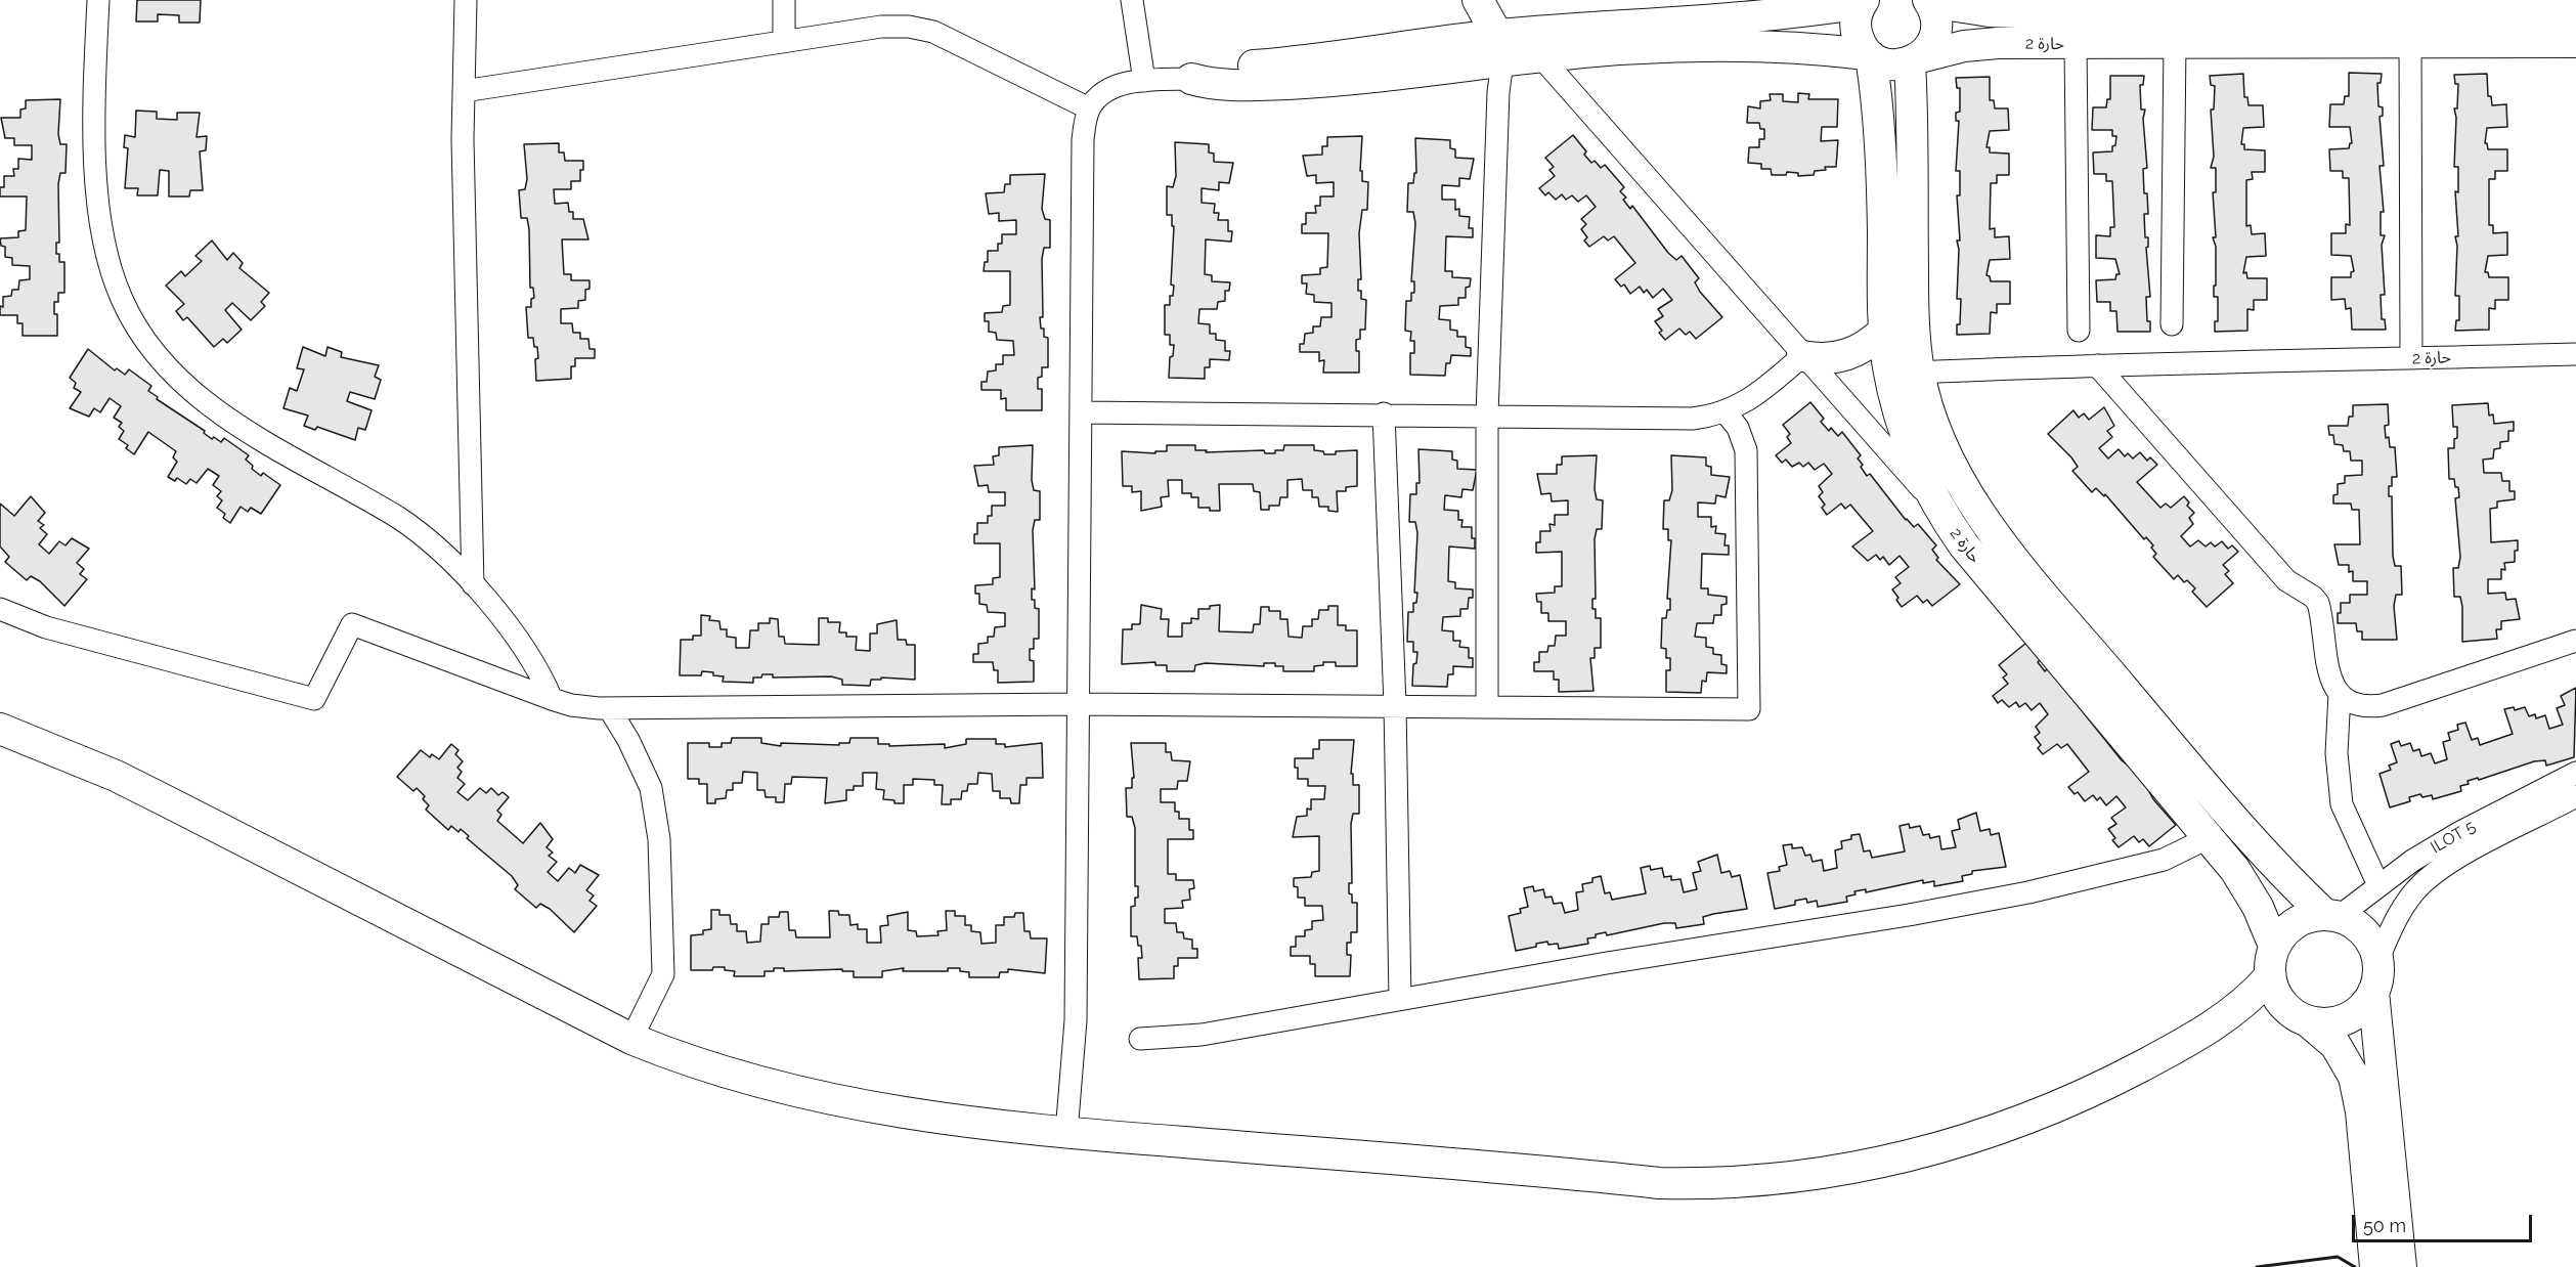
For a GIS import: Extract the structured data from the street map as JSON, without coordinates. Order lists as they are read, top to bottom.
{
  "streets": {
    "street": ["حارة 2", "ILOT 5"]
  },
  "crossings": [
    ["حارة 2", "ILOT 5"]
  ],
  "scale_bar": "50 m"
}
